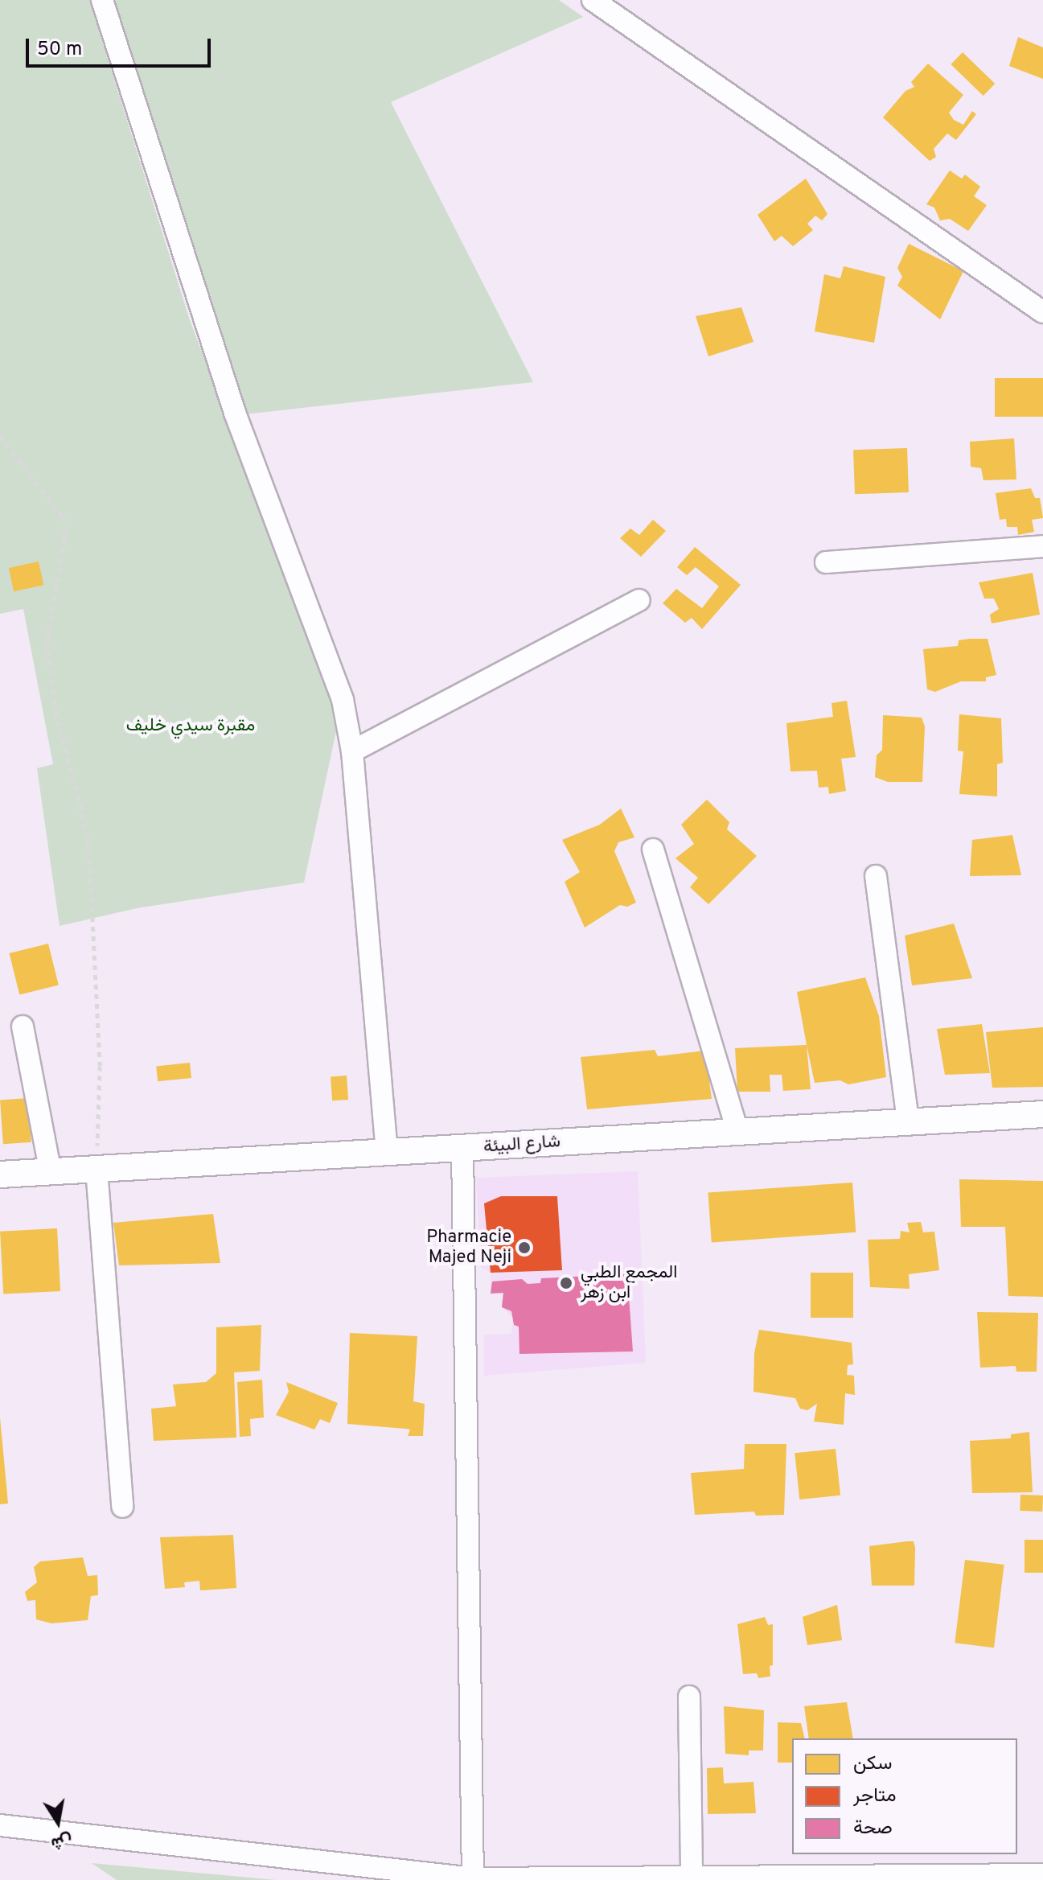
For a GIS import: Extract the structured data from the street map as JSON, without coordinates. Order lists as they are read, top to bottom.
{
  "streets": {
    "street": ["شارع البيئة"]
  },
  "parks": ["مقبرة سيدي خليف"],
  "places": ["Pharmacie Majed Neji", "المجمع الطبي ابن زهر"],
  "legend": ["سكن", "متاجر", "صحة"],
  "scale_bar": "50 m",
  "north": "bottom"
}
